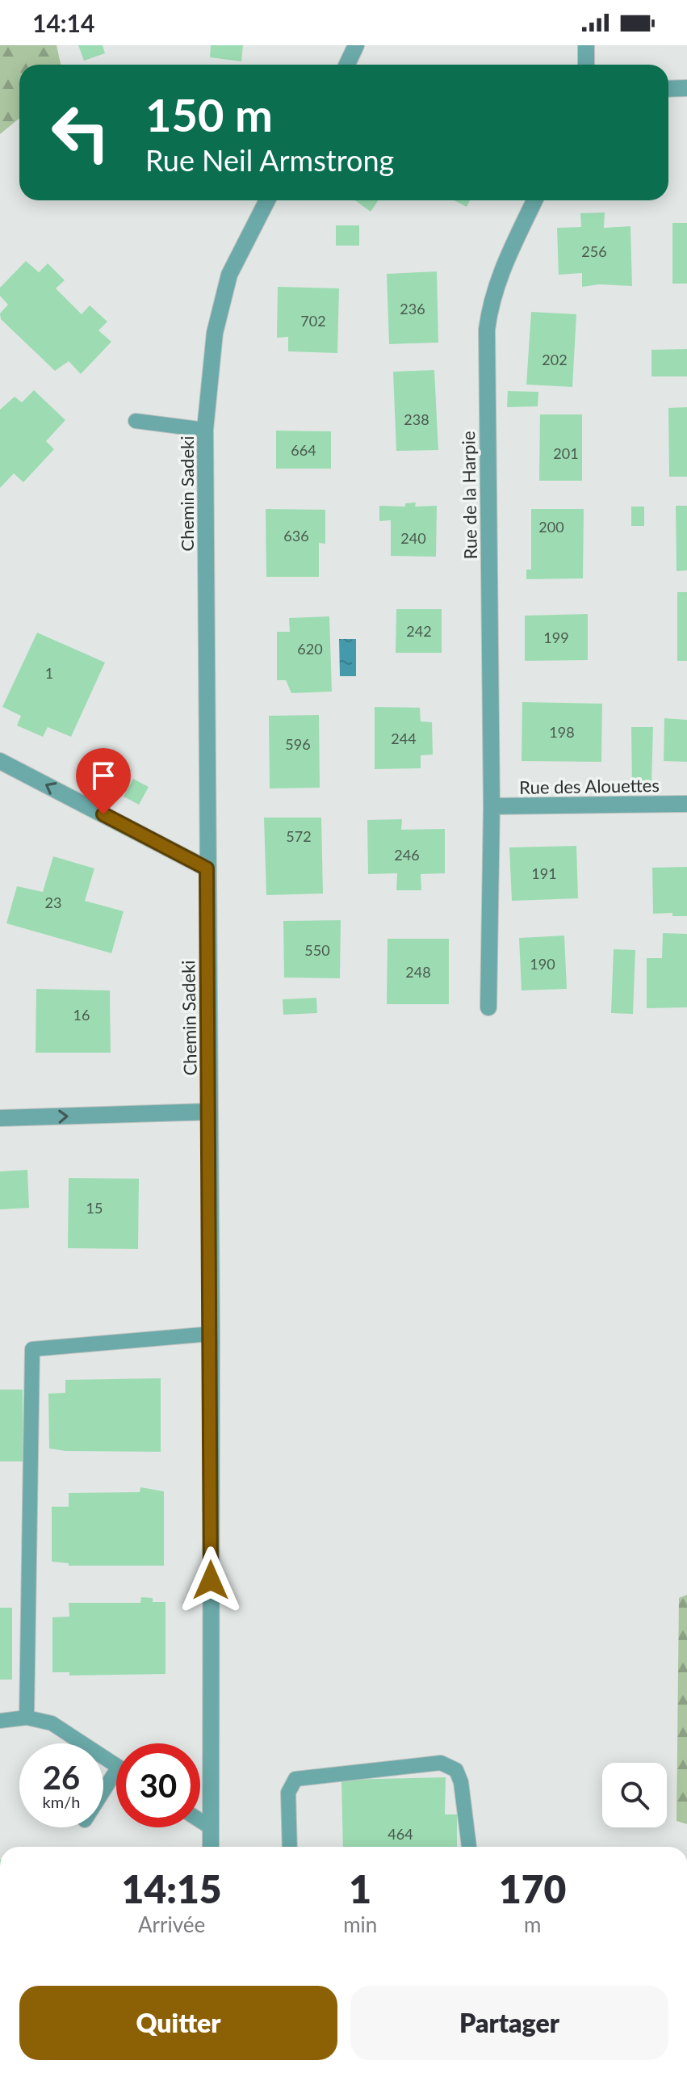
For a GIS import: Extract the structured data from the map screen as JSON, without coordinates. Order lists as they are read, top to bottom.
{
  "streets": {
    "street": ["Chemin Sadeki", "Rue de la Harpie", "Rue des Alouettes"]
  },
  "crossings": [
    ["Rue de la Harpie", "Rue des Alouettes"]
  ],
  "house_numbers": [
    "256",
    "236",
    "702",
    "202",
    "238",
    "664",
    "201",
    "200",
    "636",
    "240",
    "242",
    "199",
    "620",
    "1",
    "198",
    "244",
    "596",
    "572",
    "246",
    "191",
    "23",
    "550",
    "190",
    "248",
    "16",
    "15",
    "464"
  ],
  "page": {
    "status": "14:14",
    "turn": ["150 m", "Rue Neil Armstrong"],
    "speed": "26 km/h",
    "limit": "30",
    "eta": [
      "14:15",
      "Arrivée",
      "1",
      "min",
      "170",
      "m"
    ],
    "buttons": ["Quitter", "Partager"]
  }
}
